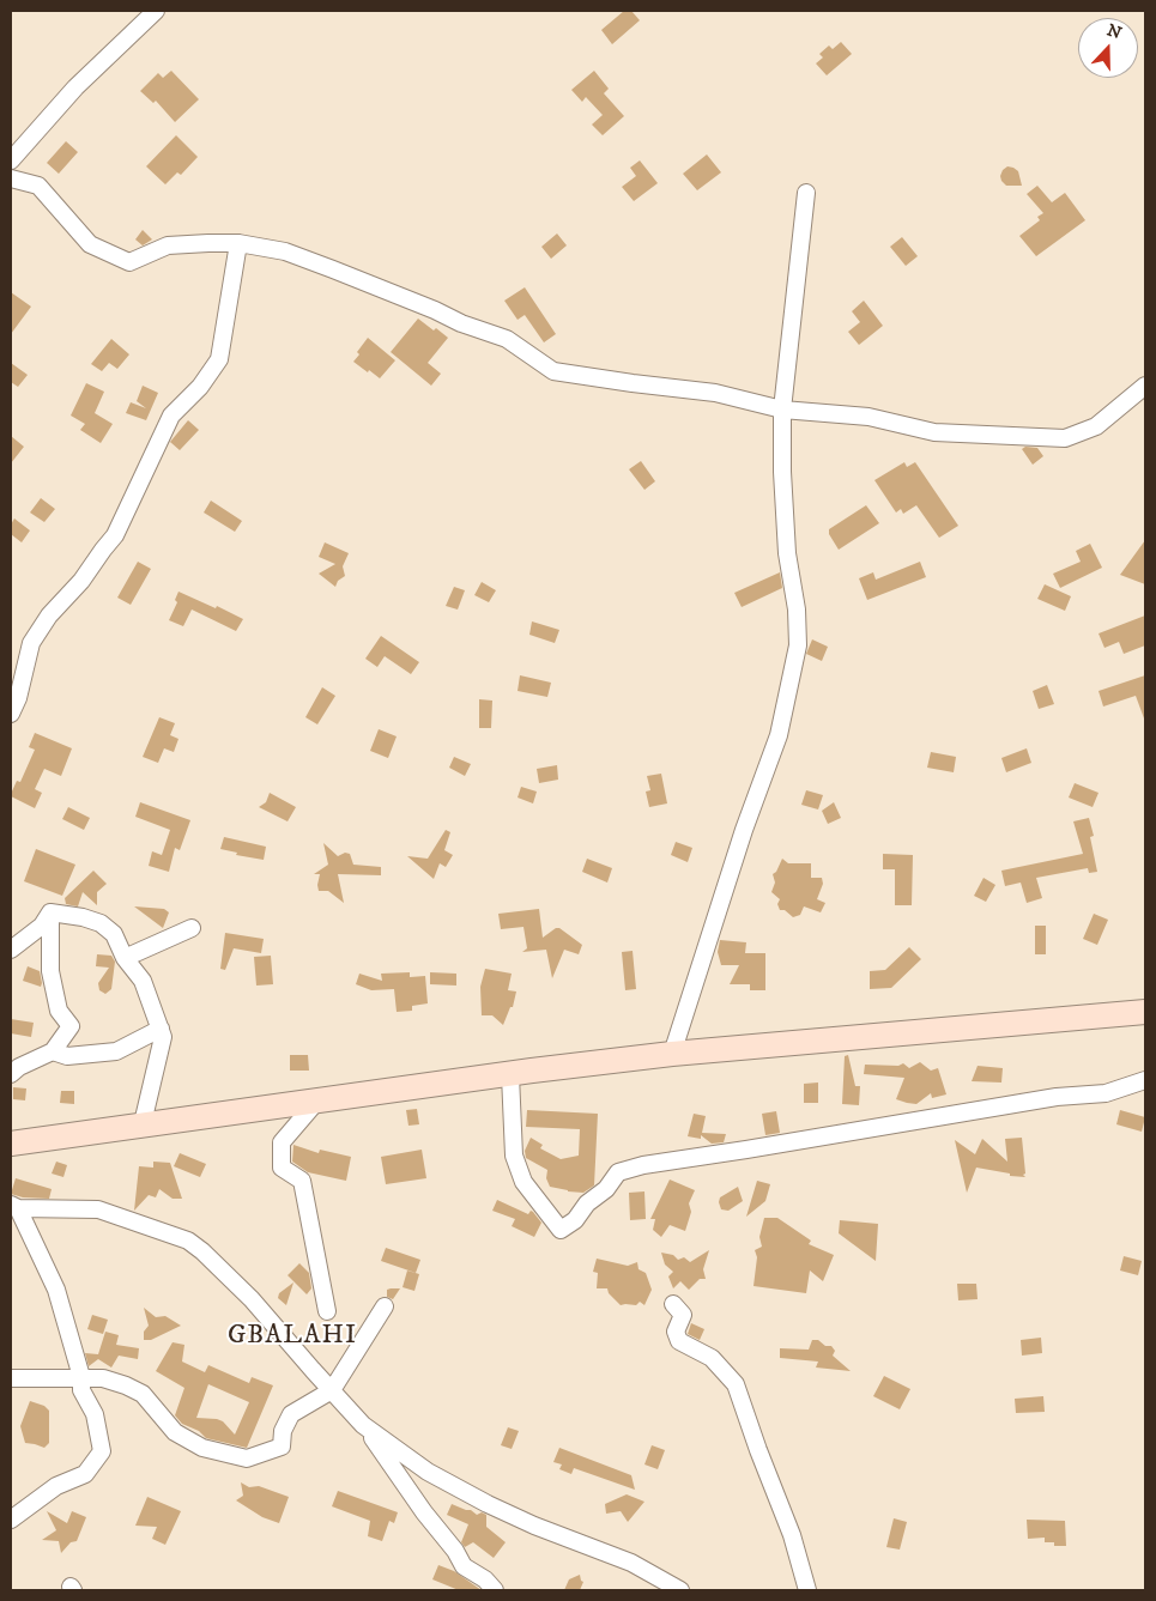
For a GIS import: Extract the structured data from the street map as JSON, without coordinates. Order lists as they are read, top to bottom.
{
  "districts": ["GBALAHI"],
  "north": "top"
}
